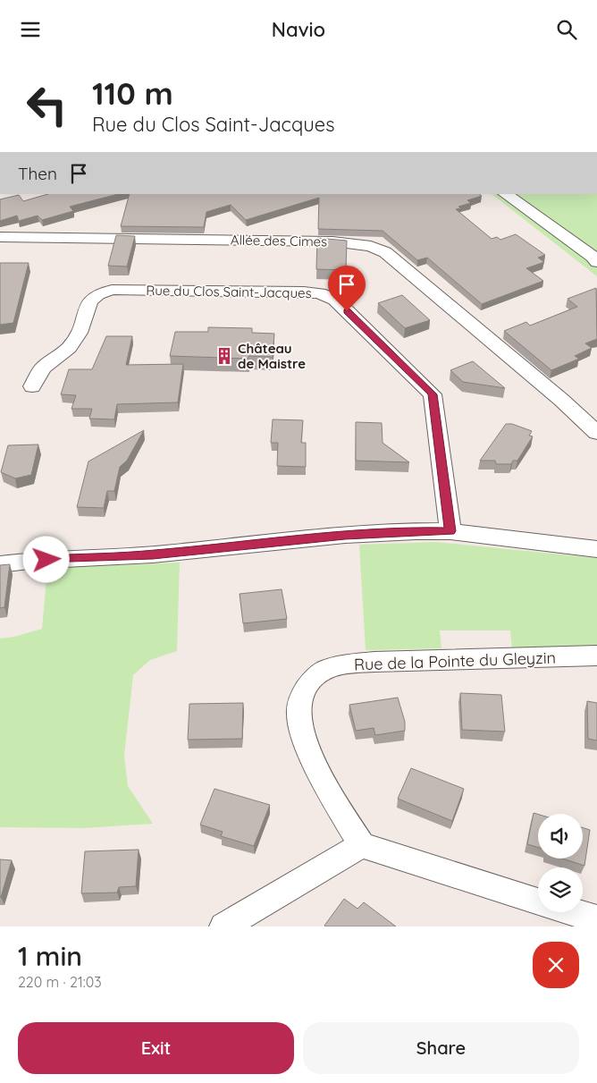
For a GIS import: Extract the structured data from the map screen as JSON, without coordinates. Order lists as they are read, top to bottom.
{
  "streets": {
    "street": ["Allée des Cimes", "Rue du Clos Saint-Jacques", "Rue de la Pointe du Gleyzin"]
  },
  "places": {
    "building": ["Château de Maistre"]
  },
  "page": {
    "header": "Navio",
    "turn": ["110 m", "Rue du Clos Saint-Jacques"],
    "then": "Then",
    "heading": ["1 min", "220 m · 21:03"],
    "buttons": ["Exit", "Share"]
  }
}
